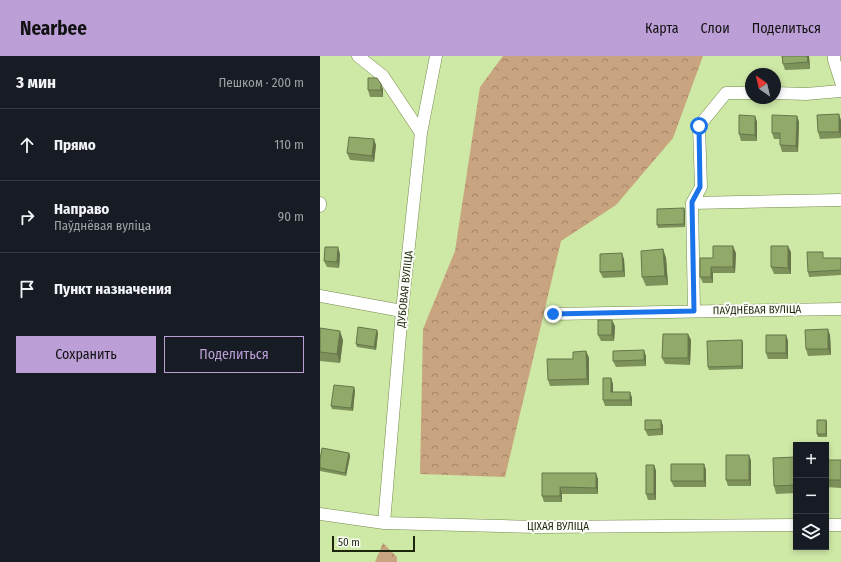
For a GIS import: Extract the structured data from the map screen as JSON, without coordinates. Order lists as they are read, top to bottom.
{
  "streets": {
    "street": ["ДУБОВАЯ ВУЛІЦА", "ПАЎДНЁВАЯ ВУЛІЦА", "ЦІХАЯ ВУЛІЦА"]
  },
  "crossings": [
    ["ДУБОВАЯ ВУЛІЦА", "ЦІХАЯ ВУЛІЦА"]
  ],
  "scale_bar": "50 m",
  "north": "top left",
  "page": {
    "header": "Nearbee",
    "nav": ["Карта", "Слои", "Поделиться"],
    "heading": ["3 мин", "Пешком · 200 m"],
    "list": [
      ["Прямо", "110 m"],
      ["Направо", "Паўднёвая вуліца", "90 m"],
      "Пункт назначения"
    ],
    "buttons": ["Сохранить", "Поделиться"],
    "map_buttons": ["+", "−"],
    "scale": "50 m"
  }
}
